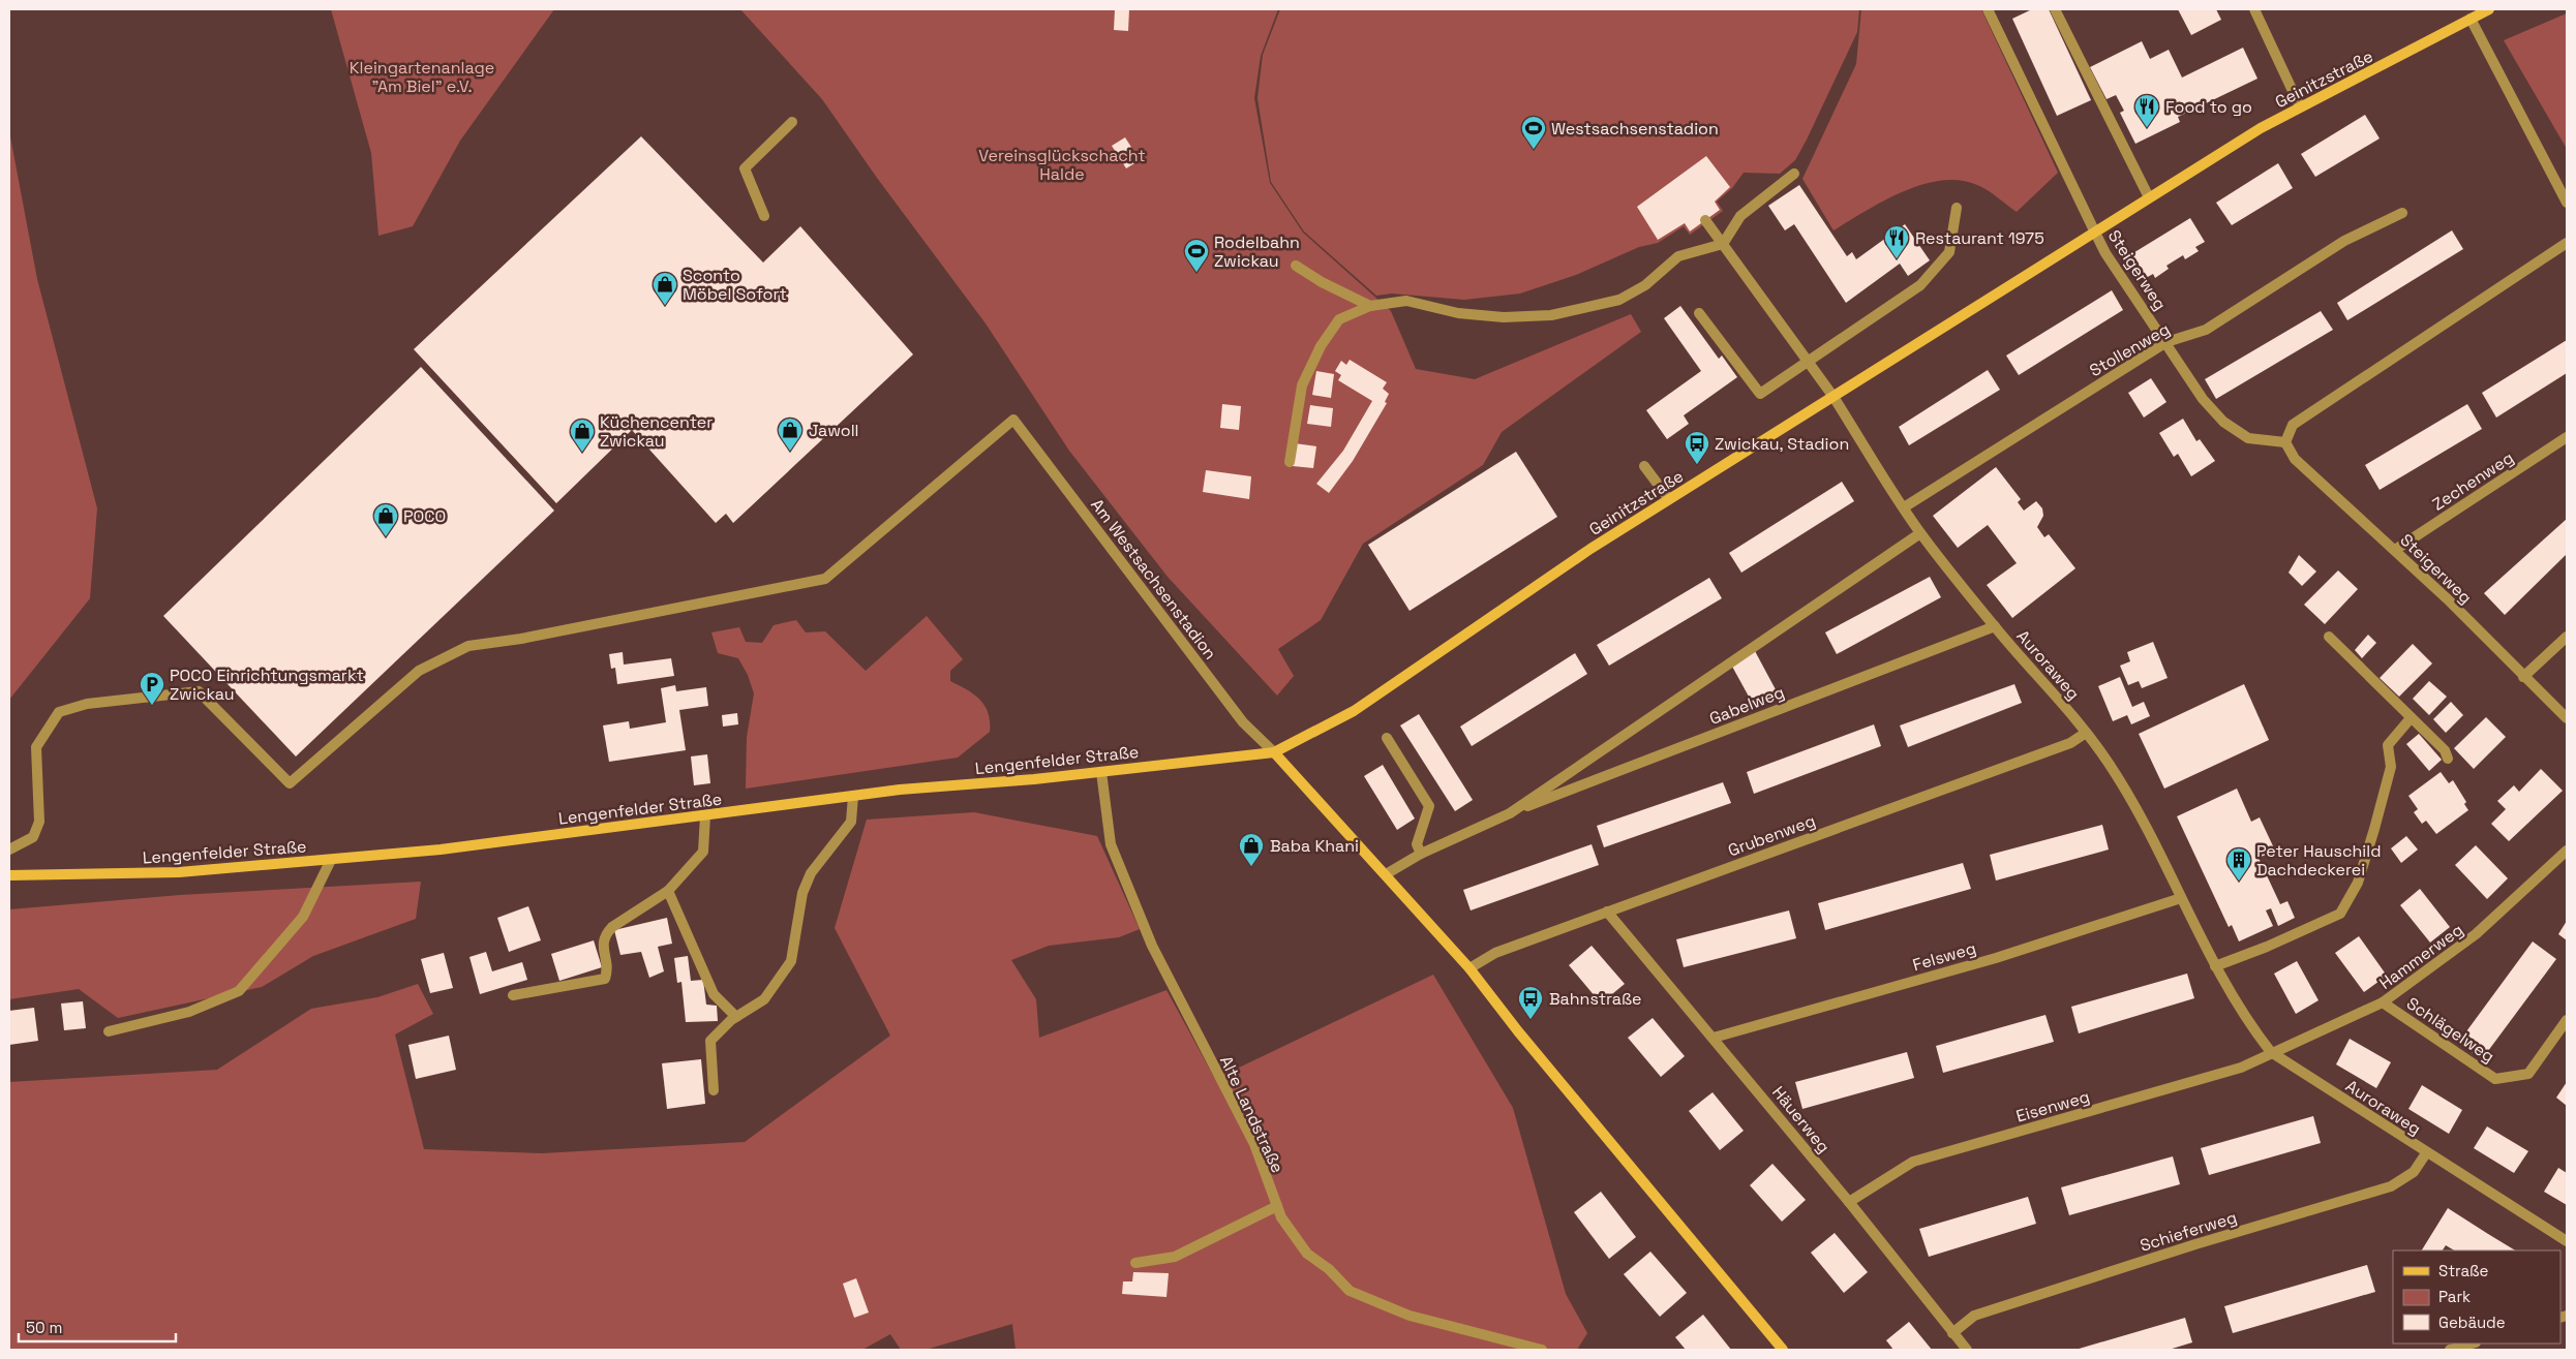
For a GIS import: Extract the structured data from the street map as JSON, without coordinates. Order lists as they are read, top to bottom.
{
  "streets": {
    "main road": ["Geinitzstraße", "Lengenfelder Straße"],
    "street": [
      "Steigerweg",
      "Stollenweg",
      "Zechenweg",
      "Am Westsachsenstadion",
      "Auroraweg",
      "Gabelweg",
      "Grubenweg",
      "Felsweg",
      "Hammerweg",
      "Schlägelweg",
      "Eisenweg",
      "Alte Landstraße",
      "Häuerweg",
      "Schieferweg"
    ]
  },
  "crossings": [
    ["Geinitzstraße", "Steigerweg"],
    ["Geinitzstraße", "Am Westsachsenstadion"],
    ["Geinitzstraße", "Auroraweg"],
    ["Geinitzstraße", "Lengenfelder Straße"],
    ["Steigerweg", "Stollenweg"],
    ["Steigerweg", "Zechenweg"],
    ["Stollenweg", "Auroraweg"],
    ["Am Westsachsenstadion", "Lengenfelder Straße"],
    ["Auroraweg", "Gabelweg"],
    ["Auroraweg", "Grubenweg"],
    ["Auroraweg", "Felsweg"],
    ["Auroraweg", "Hammerweg"],
    ["Auroraweg", "Eisenweg"],
    ["Auroraweg", "Schieferweg"],
    ["Lengenfelder Straße", "Alte Landstraße"],
    ["Grubenweg", "Häuerweg"],
    ["Felsweg", "Häuerweg"],
    ["Hammerweg", "Schlägelweg"],
    ["Hammerweg", "Eisenweg"],
    ["Eisenweg", "Häuerweg"],
    ["Häuerweg", "Schieferweg"]
  ],
  "parks": ["Kleingartenanlage \"Am Biel\" e.V.", "Vereinsglückschacht Halde"],
  "places": {
    "restaurant": ["Food to go", "Restaurant 1975"],
    "sports": ["Westsachsenstadion", "Rodelbahn Zwickau"],
    "shop": [
      "Sconto Möbel Sofort",
      "Jawoll",
      "Küchencenter Zwickau",
      "POCO",
      "Baba Khani"
    ],
    "bus stop": ["Zwickau, Stadion", "Bahnstraße"],
    "parking": ["POCO Einrichtungsmarkt Zwickau"],
    "building": ["Peter Hauschild Dachdeckerei"]
  },
  "legend": ["Straße", "Park", "Gebäude"],
  "scale_bar": "50 m"
}
